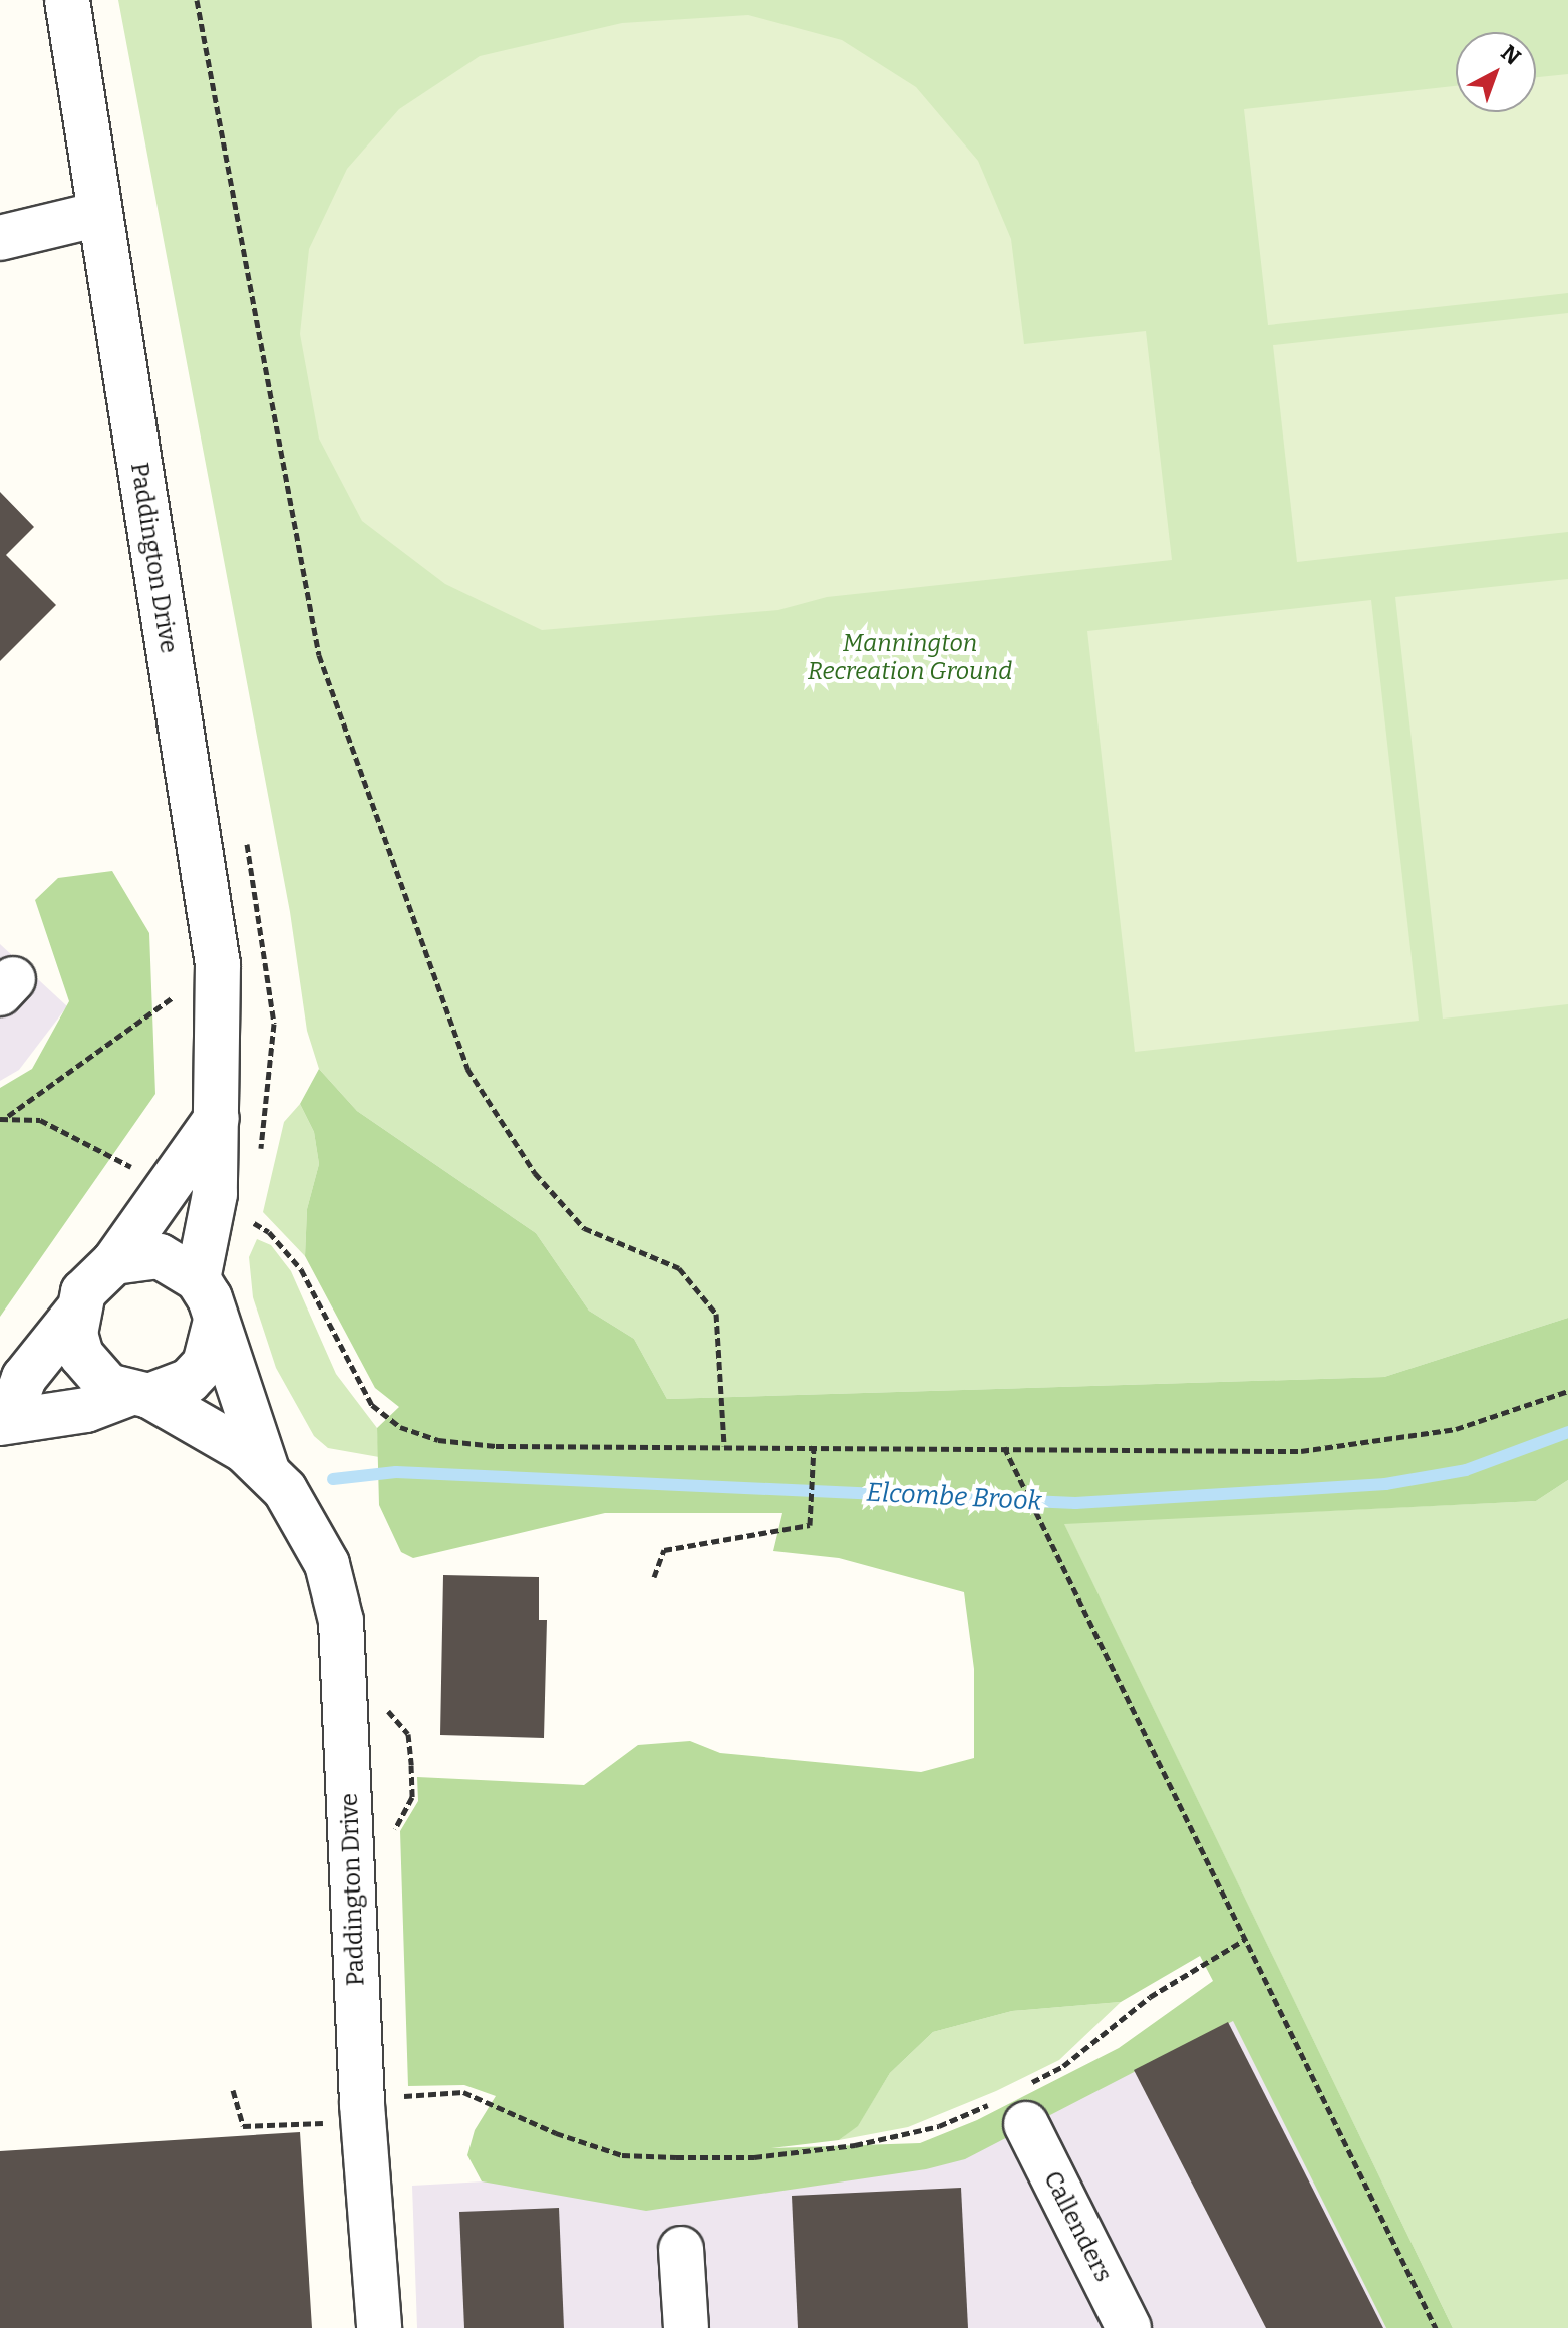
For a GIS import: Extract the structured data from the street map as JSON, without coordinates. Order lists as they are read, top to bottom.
{
  "streets": {
    "street": ["Paddington Drive", "Callenders"]
  },
  "water": ["Elcombe Brook"],
  "parks": ["Mannington Recreation Ground"],
  "north": "top right"
}
